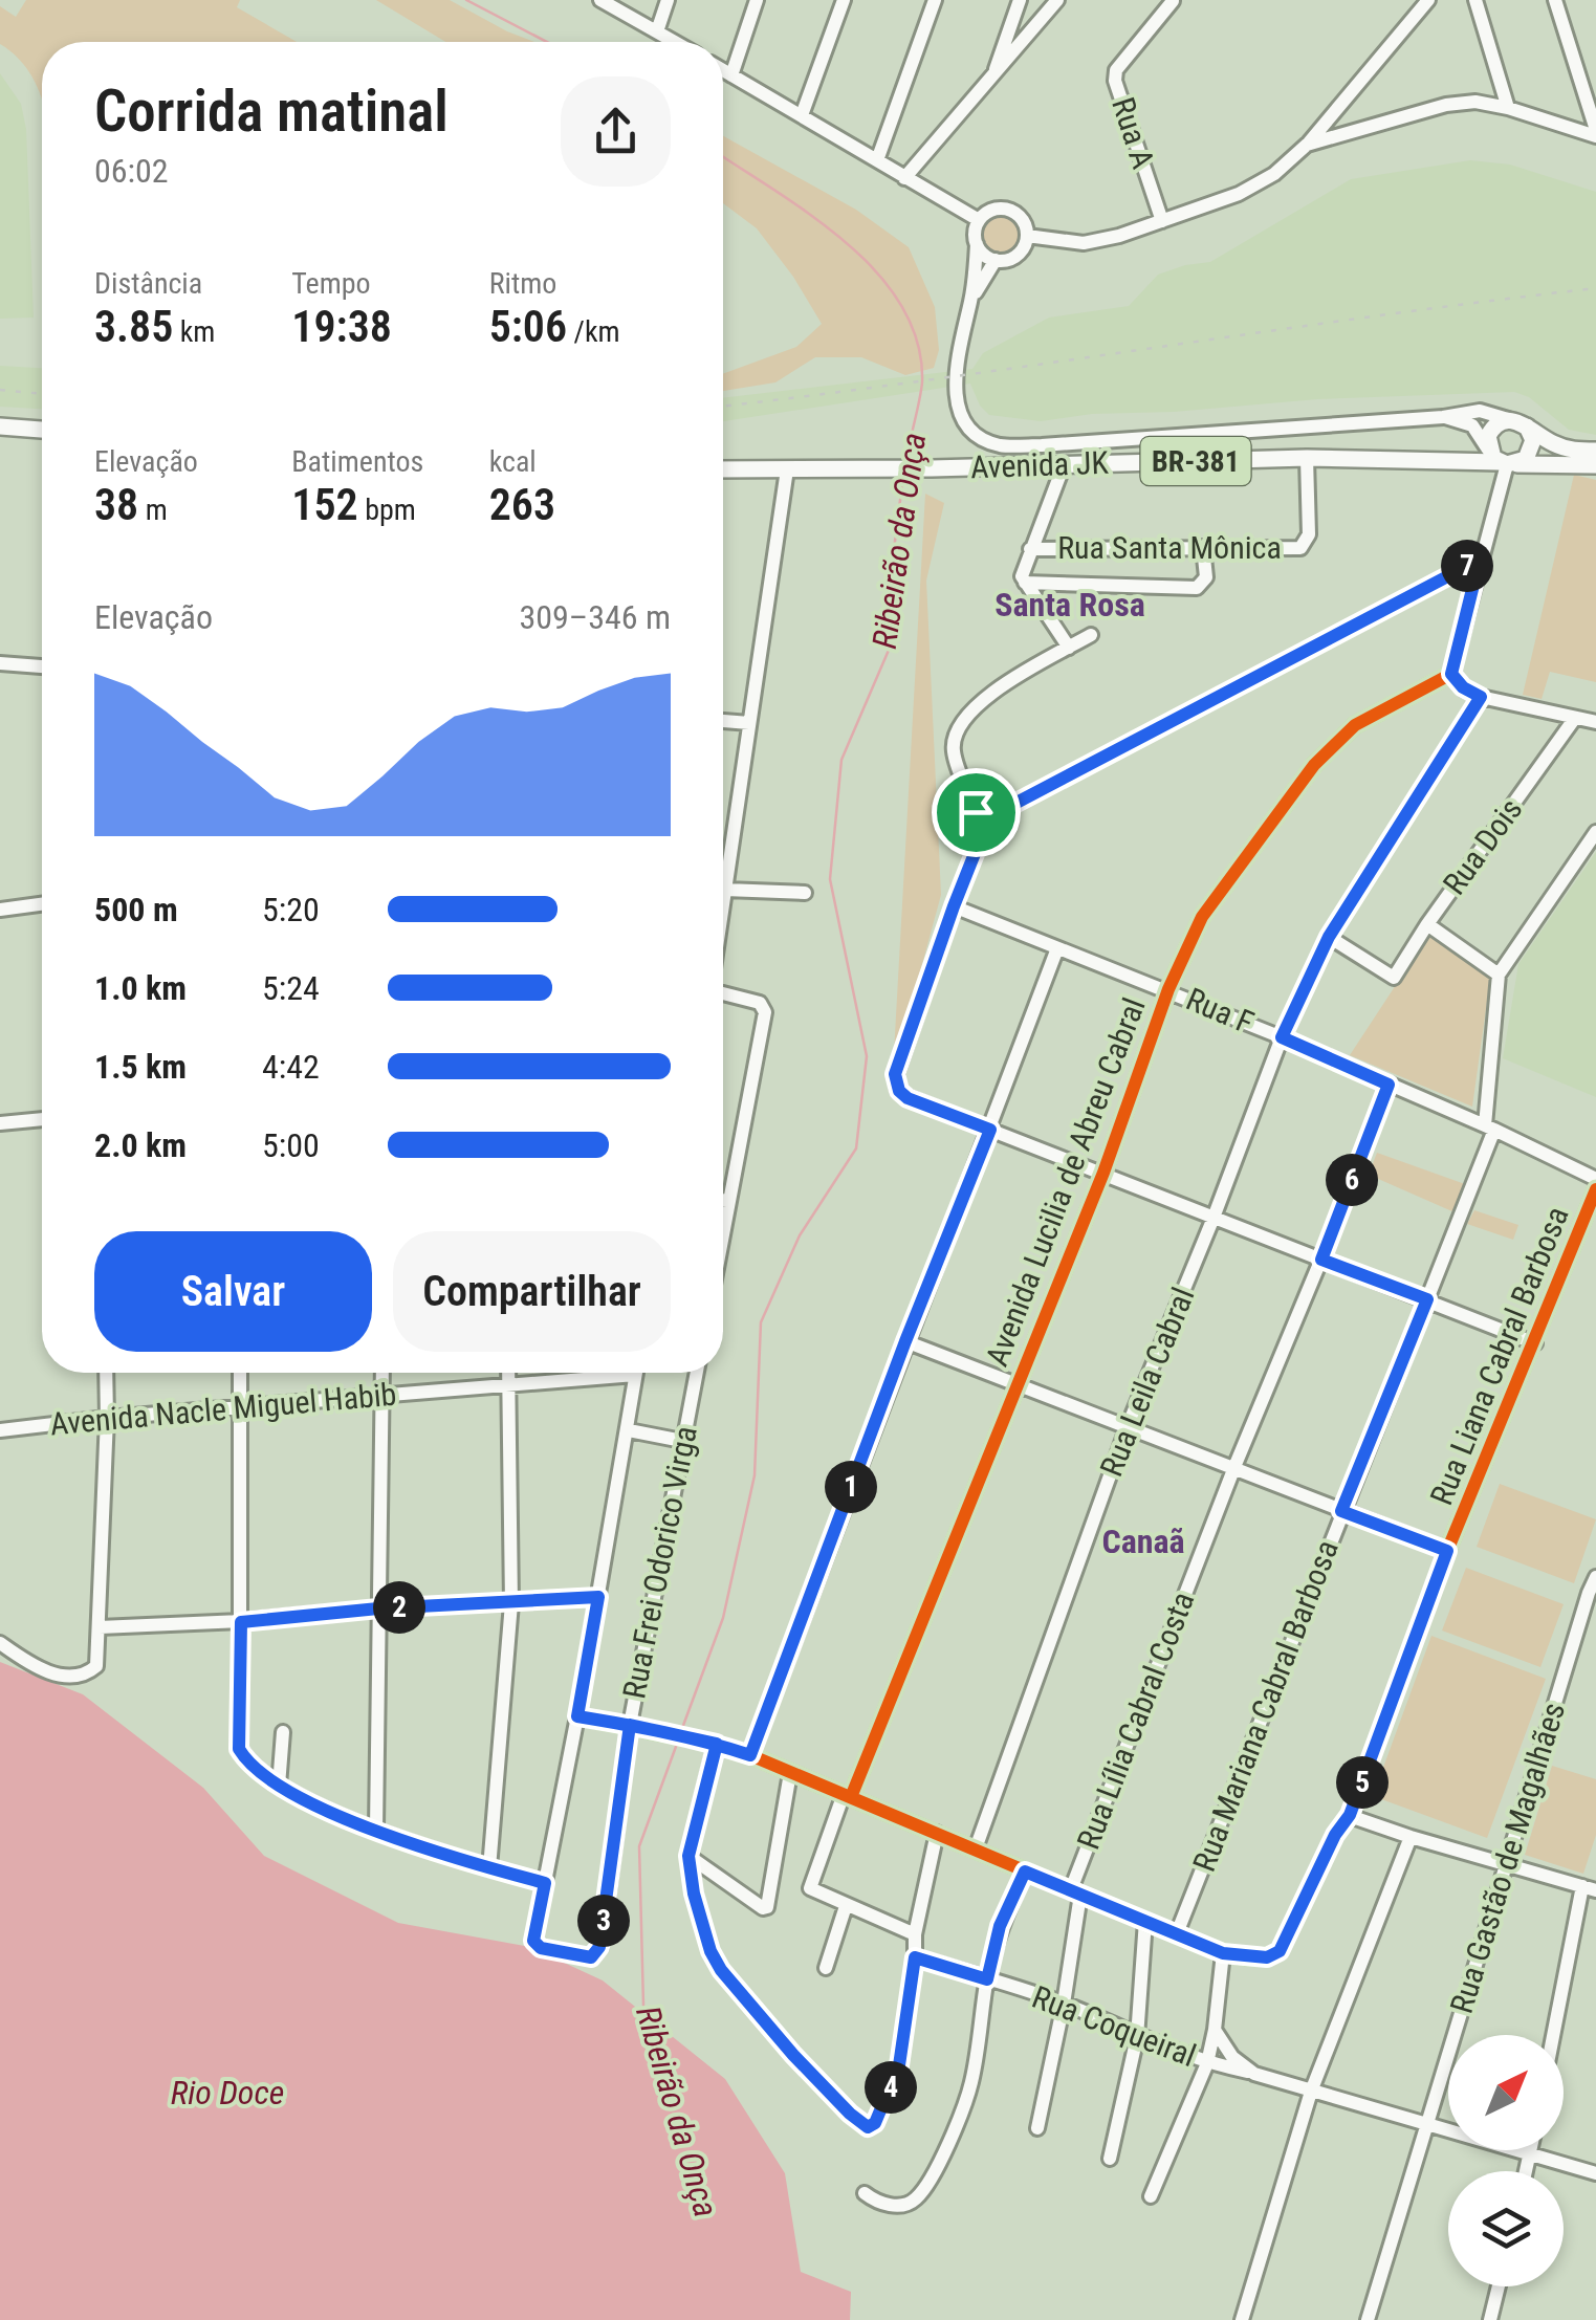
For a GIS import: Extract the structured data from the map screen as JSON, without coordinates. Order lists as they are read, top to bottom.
{
  "streets": {
    "main road": ["BR-381", "Avenida JK"],
    "street": [
      "Rua A",
      "Rua Santa Mônica",
      "Rua Dois",
      "Rua F",
      "Avenida Lucilia de Abreu Cabral",
      "Rua Liana Cabral Barbosa",
      "Rua Leila Cabral",
      "Avenida Nacle Miguel Habib",
      "Rua Frei Odorico Virga",
      "Rua Mariana Cabral Barbosa",
      "Rua Lília Cabral Costa",
      "Rua Gastão de Magalhães",
      "Rua Coqueiral"
    ]
  },
  "crossings": [
    ["BR-381", "Avenida JK"],
    ["Avenida JK", "Rua Santa Mônica"],
    ["Rua Dois", "Rua Leila Cabral"],
    ["Rua F", "Avenida Lucilia de Abreu Cabral"],
    ["Rua F", "Rua Leila Cabral"],
    ["Rua F", "Rua Mariana Cabral Barbosa"],
    ["Rua F", "Rua Lília Cabral Costa"],
    ["Rua Lília Cabral Costa", "Rua Coqueiral"],
    ["Rua Gastão de Magalhães", "Rua Coqueiral"]
  ],
  "districts": ["Santa Rosa", "Canaã"],
  "water": ["Ribeirão da Onça", "Rio Doce"],
  "north": "top right",
  "page": {
    "heading": ["Corrida matinal", "06:02"],
    "stats": [
      ["Distância", "3.85 km"],
      ["Tempo", "19:38"],
      ["Ritmo", "5:06 /km"],
      ["Elevação", "38 m"],
      ["Batimentos", "152 bpm"],
      ["kcal", "263"]
    ],
    "pins": [
      "7",
      "6",
      "1",
      "2",
      "5",
      "3",
      "4"
    ],
    "chart": ["Elevação", "309–346 m"],
    "list": [
      {
        "name": "500 m",
        "note": "5:20"
      },
      {
        "name": "1.0 km",
        "note": "5:24"
      },
      {
        "name": "1.5 km",
        "note": "4:42"
      },
      {
        "name": "2.0 km",
        "note": "5:00"
      }
    ],
    "buttons": ["Salvar", "Compartilhar"]
  }
}
